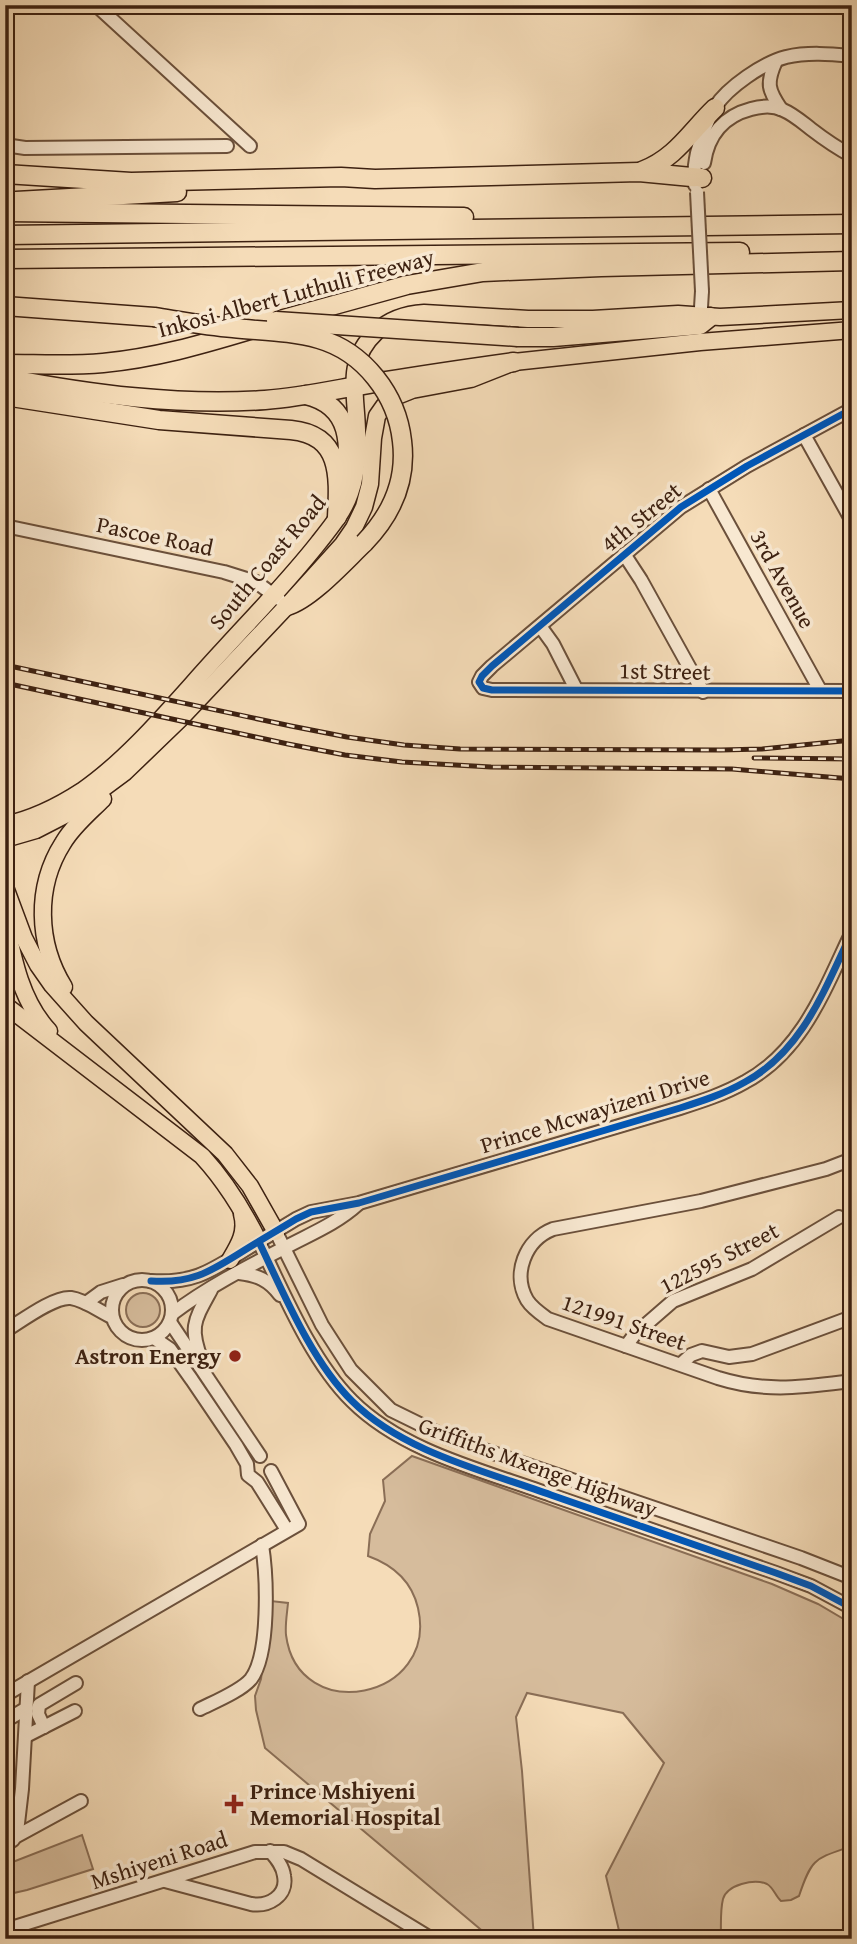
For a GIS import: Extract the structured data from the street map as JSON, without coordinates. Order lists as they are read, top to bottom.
{
  "streets": {
    "highway": ["Inkosi Albert Luthuli Freeway"],
    "main road": ["South Coast Road"],
    "street": [
      "4th Street",
      "Pascoe Road",
      "3rd Avenue",
      "1st Street",
      "Prince Mcwayizeni Drive",
      "122595 Street",
      "121991 Street",
      "Griffiths Mxenge Highway",
      "Mshiyeni Road"
    ]
  },
  "crossings": [
    ["4th Street", "3rd Avenue"],
    ["4th Street", "1st Street"],
    ["Pascoe Road", "South Coast Road"],
    ["3rd Avenue", "1st Street"],
    ["Prince Mcwayizeni Drive", "Griffiths Mxenge Highway"],
    ["122595 Street", "121991 Street"]
  ],
  "places": {
    "other": ["Astron Energy"],
    "health": ["Prince Mshiyeni Memorial Hospital"]
  }
}
